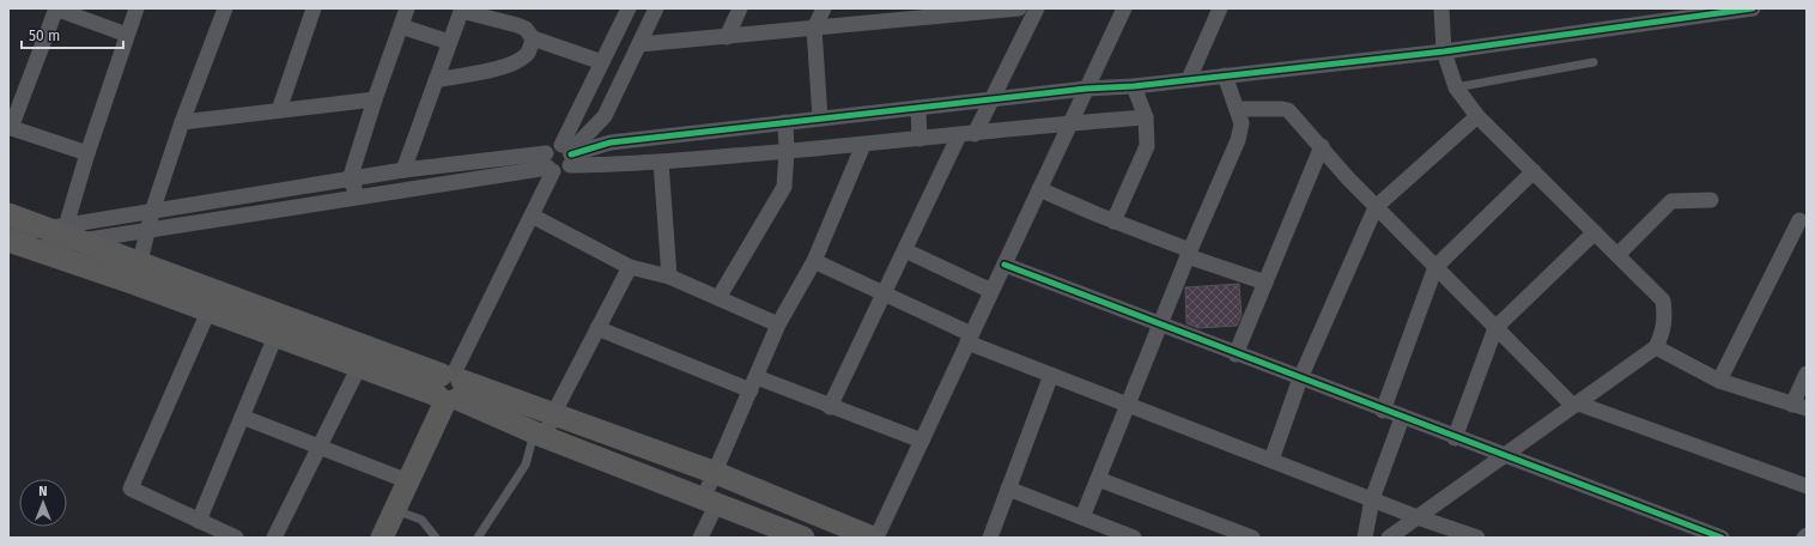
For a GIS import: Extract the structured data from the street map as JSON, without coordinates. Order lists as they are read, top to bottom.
{
  "scale_bar": "50 m",
  "north": "top"
}
